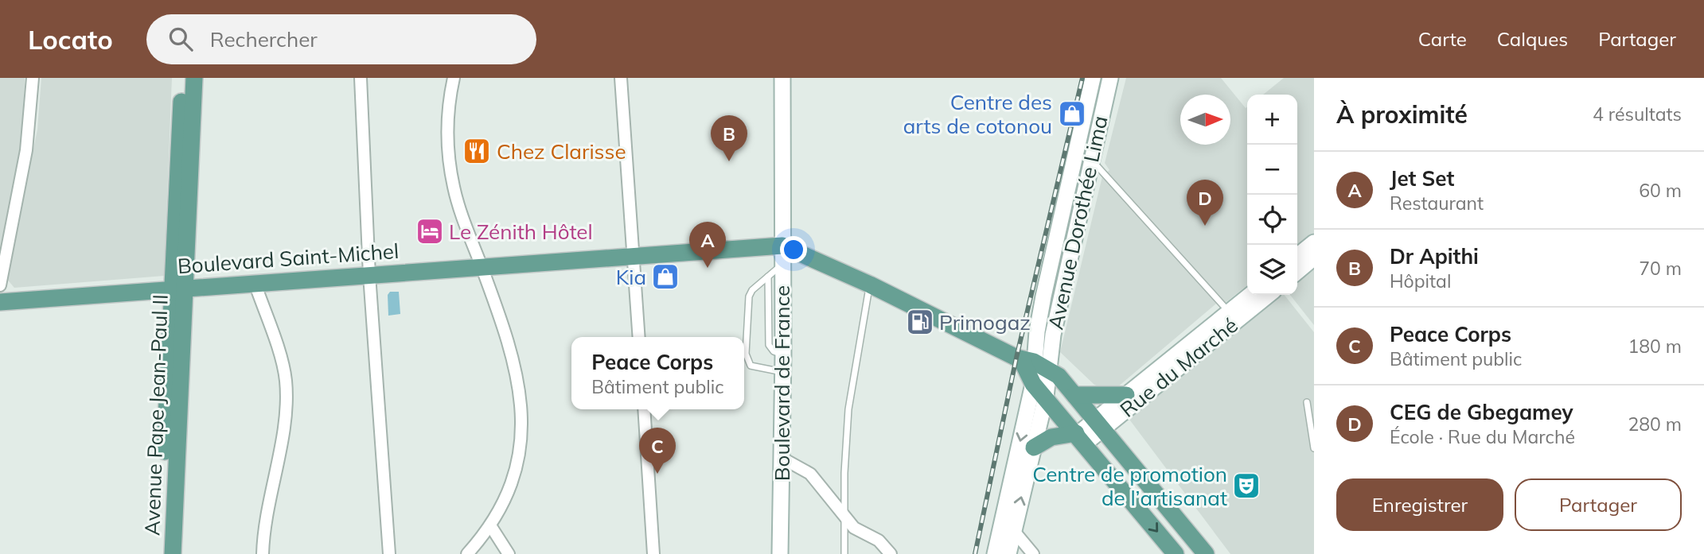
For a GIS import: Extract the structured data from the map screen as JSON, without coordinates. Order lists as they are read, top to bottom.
{
  "streets": {
    "main road": [
      "Avenue Dorothée Lima",
      "Boulevard Saint-Michel",
      "Rue du Marché",
      "Boulevard de France",
      "Avenue Pape Jean-Paul II"
    ]
  },
  "crossings": [
    ["Avenue Dorothée Lima", "Boulevard Saint-Michel"],
    ["Boulevard Saint-Michel", "Rue du Marché"],
    ["Boulevard Saint-Michel", "Boulevard de France"],
    ["Boulevard Saint-Michel", "Avenue Pape Jean-Paul II"]
  ],
  "places": {
    "shop": ["Centre des arts de cotonou", "Kia"],
    "restaurant": ["Chez Clarisse"],
    "hotel": ["Le Zénith Hôtel"],
    "fuel station": ["Primogaz"],
    "theatre": ["Centre de promotion de l’artisanat"]
  },
  "north": "right",
  "page": {
    "header": "Locato",
    "search": "Rechercher",
    "nav": ["Carte", "Calques", "Partager"],
    "heading": ["À proximité", "4 résultats"],
    "map_buttons": ["+", "−"],
    "pins": [
      "B",
      "D",
      "A",
      "C"
    ],
    "list": [
      {
        "mark": "A",
        "name": "Jet Set",
        "note": "Restaurant",
        "value": "60 m"
      },
      {
        "mark": "B",
        "name": "Dr Apithi",
        "note": "Hôpital",
        "value": "70 m"
      },
      {
        "mark": "C",
        "name": "Peace Corps",
        "note": "Bâtiment public",
        "value": "180 m"
      },
      {
        "mark": "D",
        "name": "CEG de Gbegamey",
        "note": "École · Rue du Marché",
        "value": "280 m"
      }
    ],
    "popup": ["Peace Corps", "Bâtiment public"],
    "buttons": ["Enregistrer", "Partager"]
  }
}
